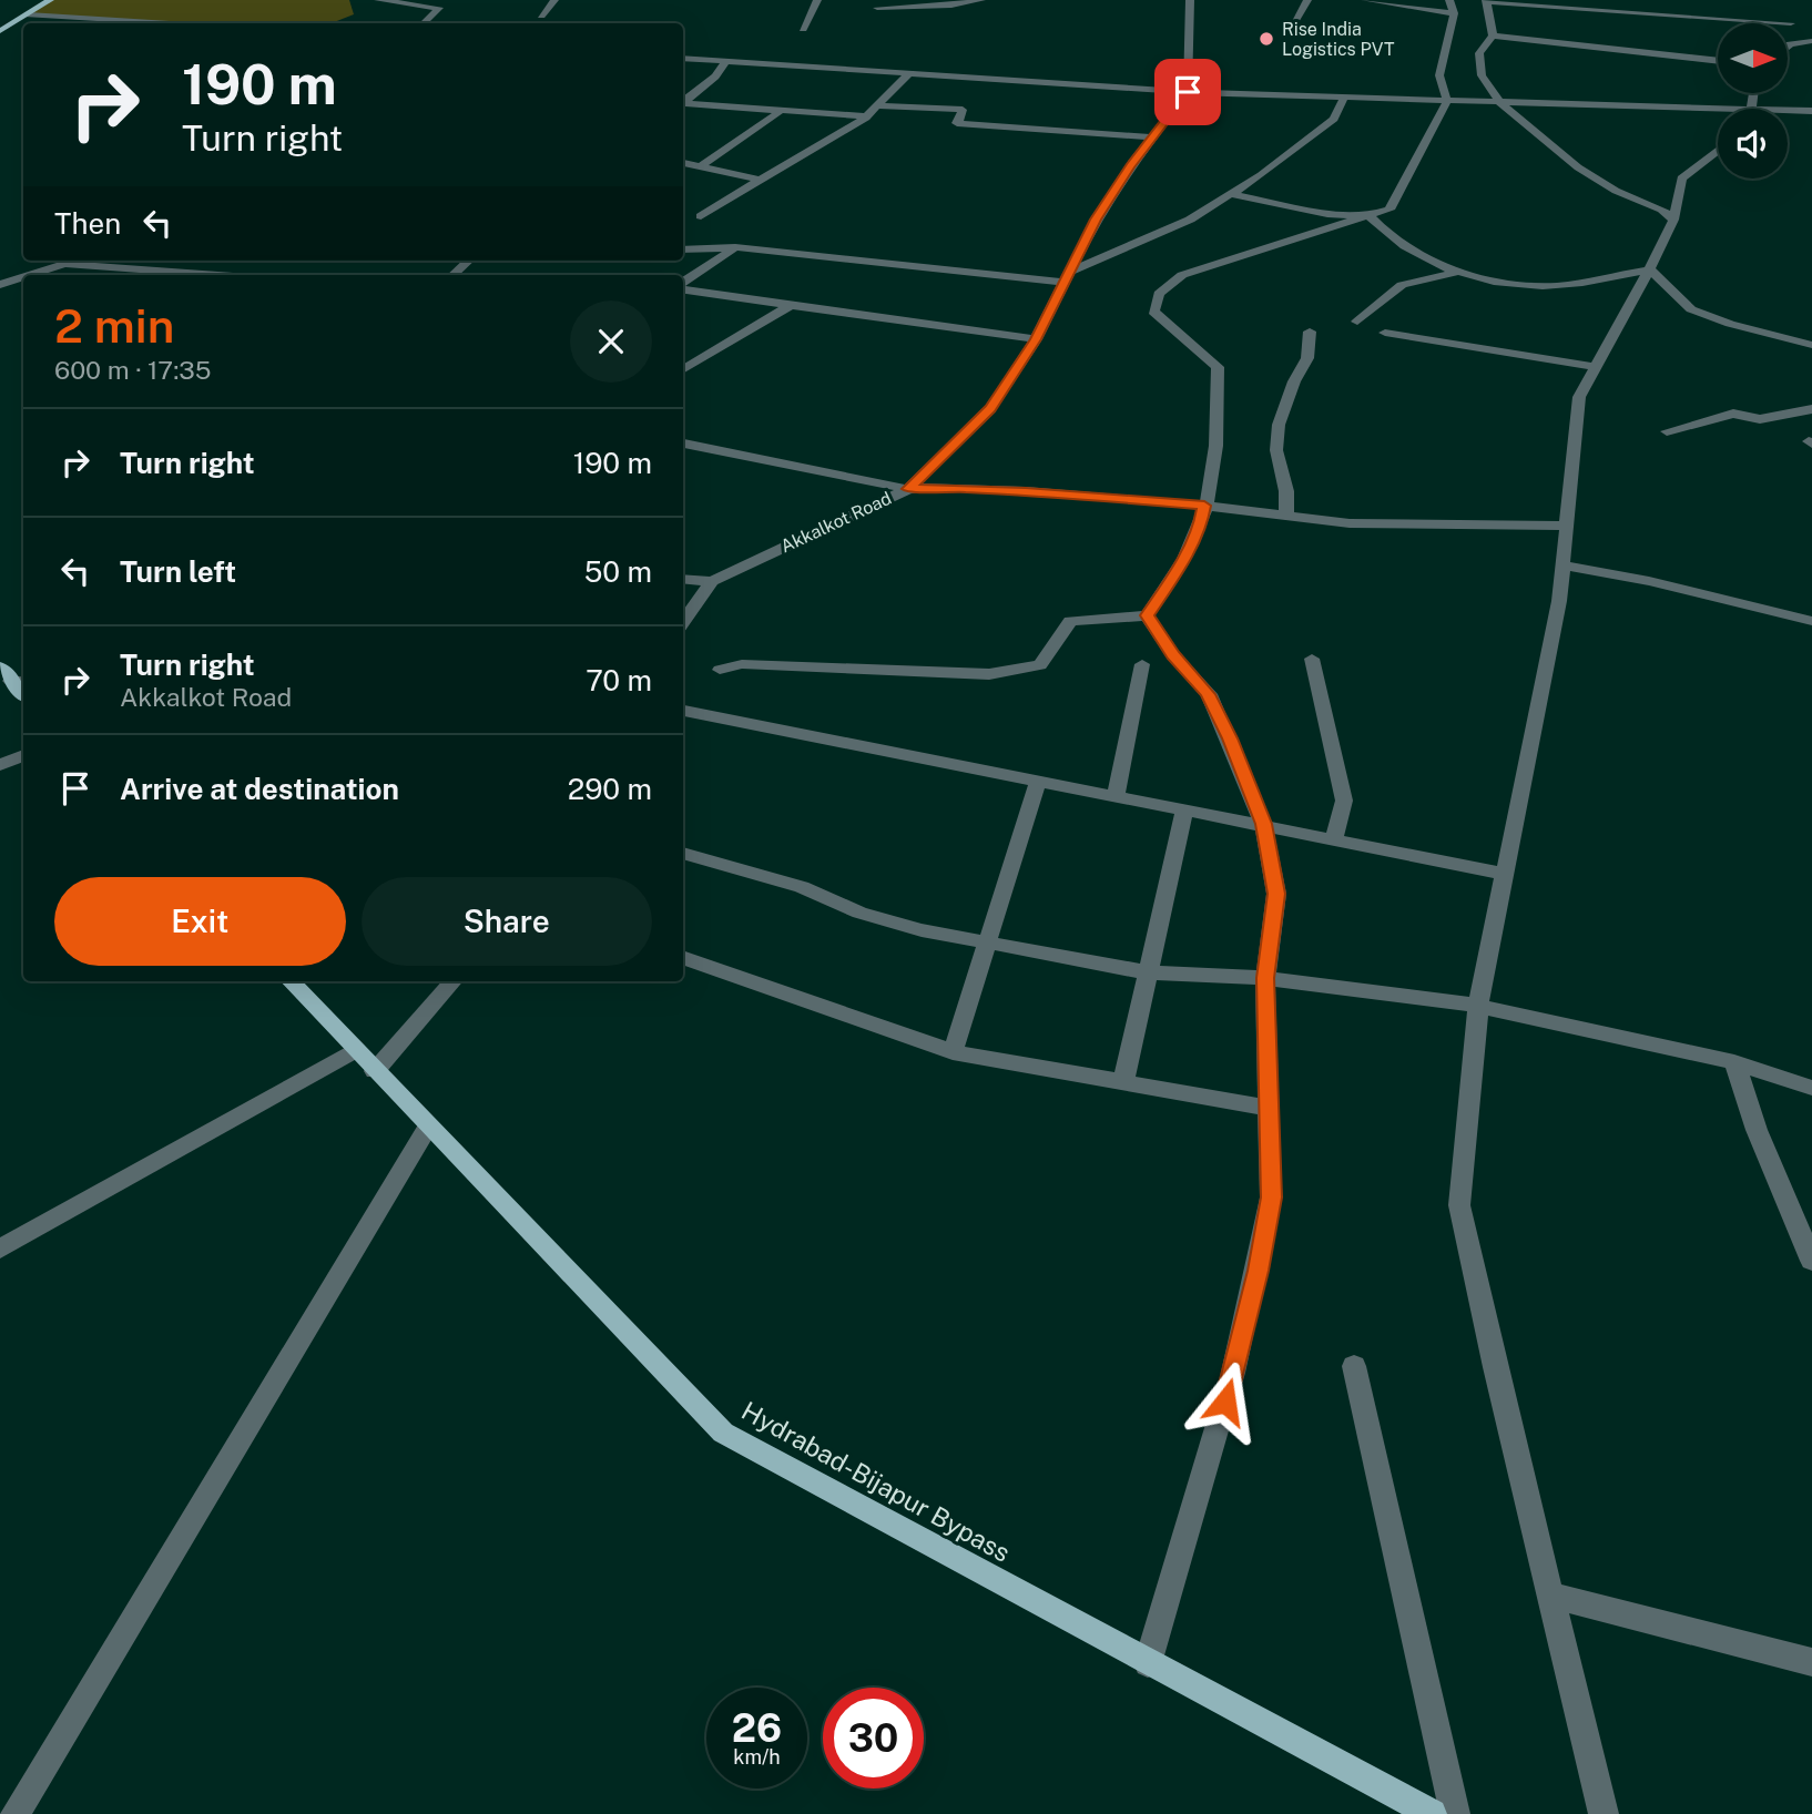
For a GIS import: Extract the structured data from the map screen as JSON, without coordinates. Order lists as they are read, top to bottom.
{
  "streets": {
    "main road": ["Hydrabad-Bijapur Bypass"],
    "street": ["Akkalkot Road"]
  },
  "places": ["Rise India Logistics PVT"],
  "north": "right",
  "page": {
    "turn": ["190 m", "Turn right"],
    "then": "Then",
    "heading": ["2 min", "600 m · 17:35"],
    "list": [
      {
        "name": "Turn right",
        "value": "190 m"
      },
      {
        "name": "Turn left",
        "value": "50 m"
      },
      {
        "name": "Turn right",
        "note": "Akkalkot Road",
        "value": "70 m"
      },
      {
        "name": "Arrive at destination",
        "value": "290 m"
      }
    ],
    "buttons": ["Exit", "Share"],
    "speed": "26 km/h",
    "limit": "30"
  }
}
